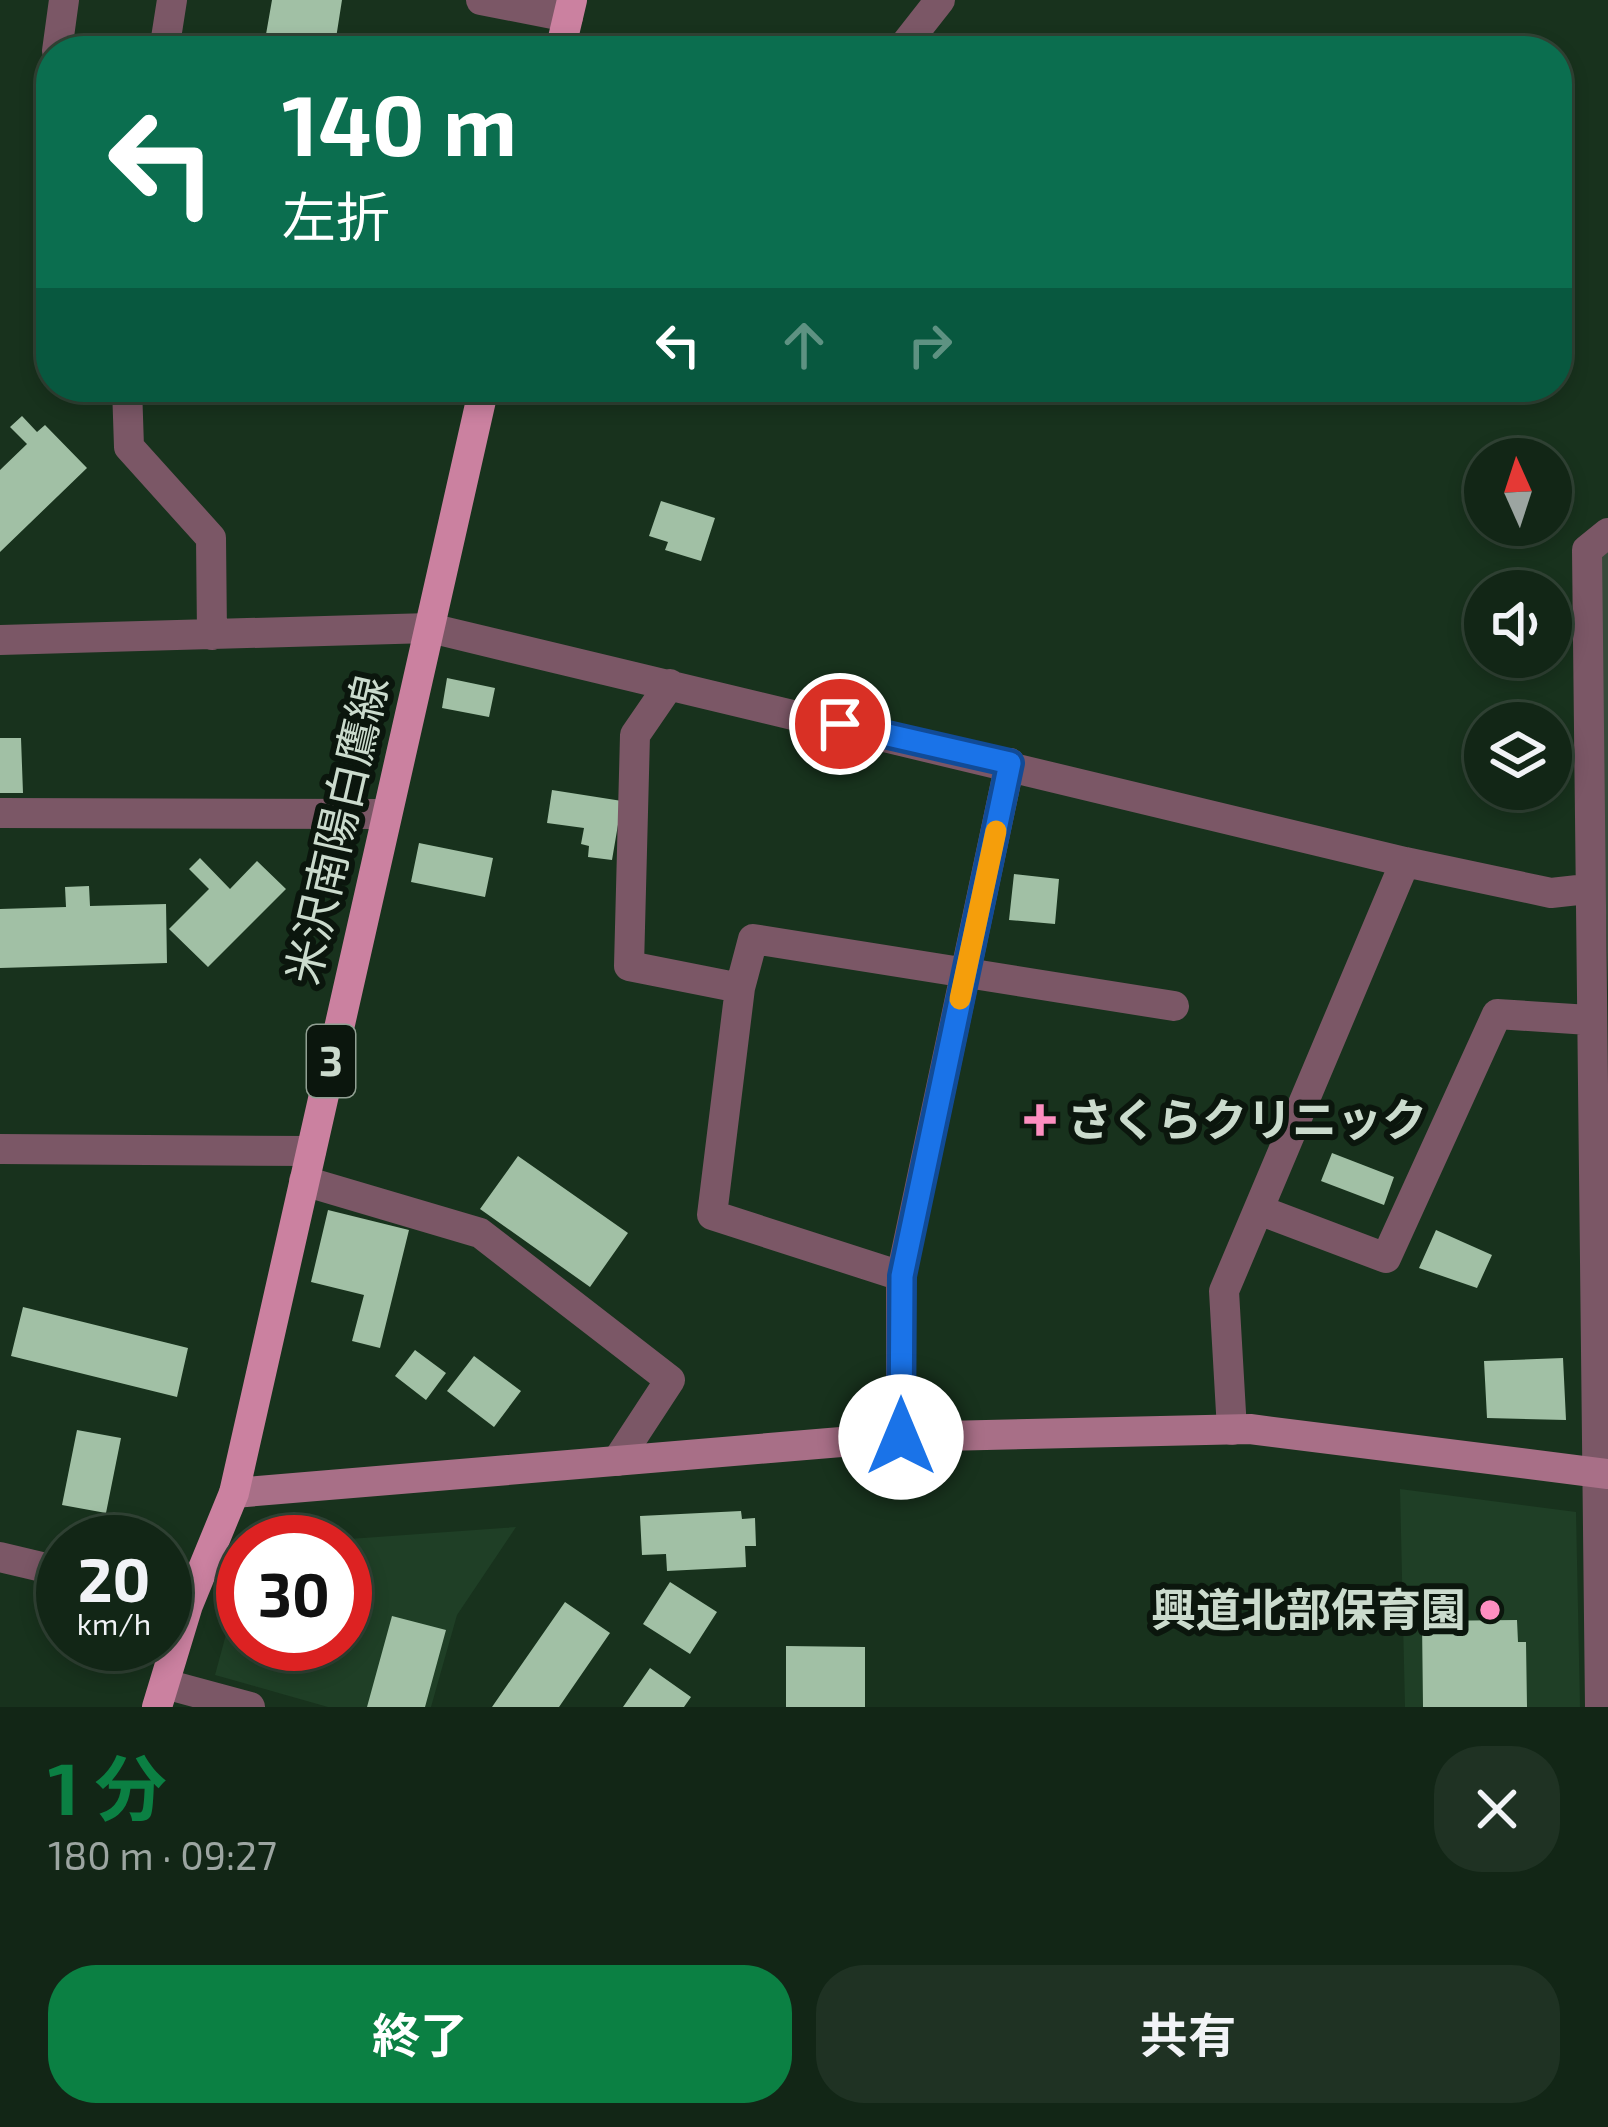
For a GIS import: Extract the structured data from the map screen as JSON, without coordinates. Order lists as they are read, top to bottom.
{
  "streets": {
    "main road": ["米沢南陽白鷹線", "3"]
  },
  "places": {
    "health": ["さくらクリニック"],
    "other": ["興道北部保育園"]
  },
  "north": "top",
  "page": {
    "turn": ["140 m", "左折"],
    "speed": "20 km/h",
    "limit": "30",
    "heading": ["1 分", "180 m · 09:27"],
    "buttons": ["終了", "共有"]
  }
}
